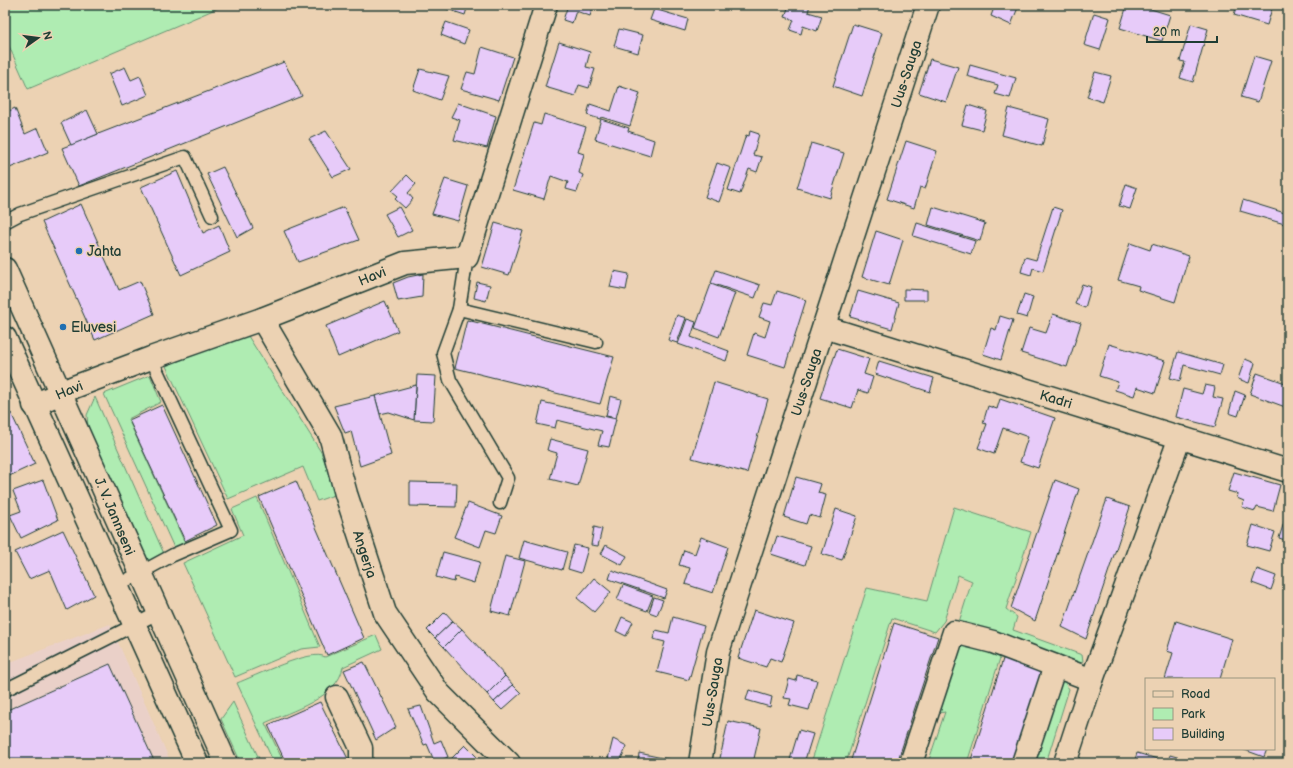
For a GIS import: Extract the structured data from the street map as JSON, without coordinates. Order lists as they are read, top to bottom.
{
  "streets": {
    "street": [
      "Uus-Sauga",
      "Havi",
      "Kadri",
      "J. V. Jannseni",
      "Angerja"
    ]
  },
  "crossings": [
    ["Uus-Sauga", "Kadri"],
    ["Havi", "J. V. Jannseni"],
    ["Havi", "Angerja"]
  ],
  "places": ["Jahta", "Eluvesi"],
  "legend": ["Road", "Park", "Building"],
  "scale_bar": "20 m",
  "north": "right"
}
